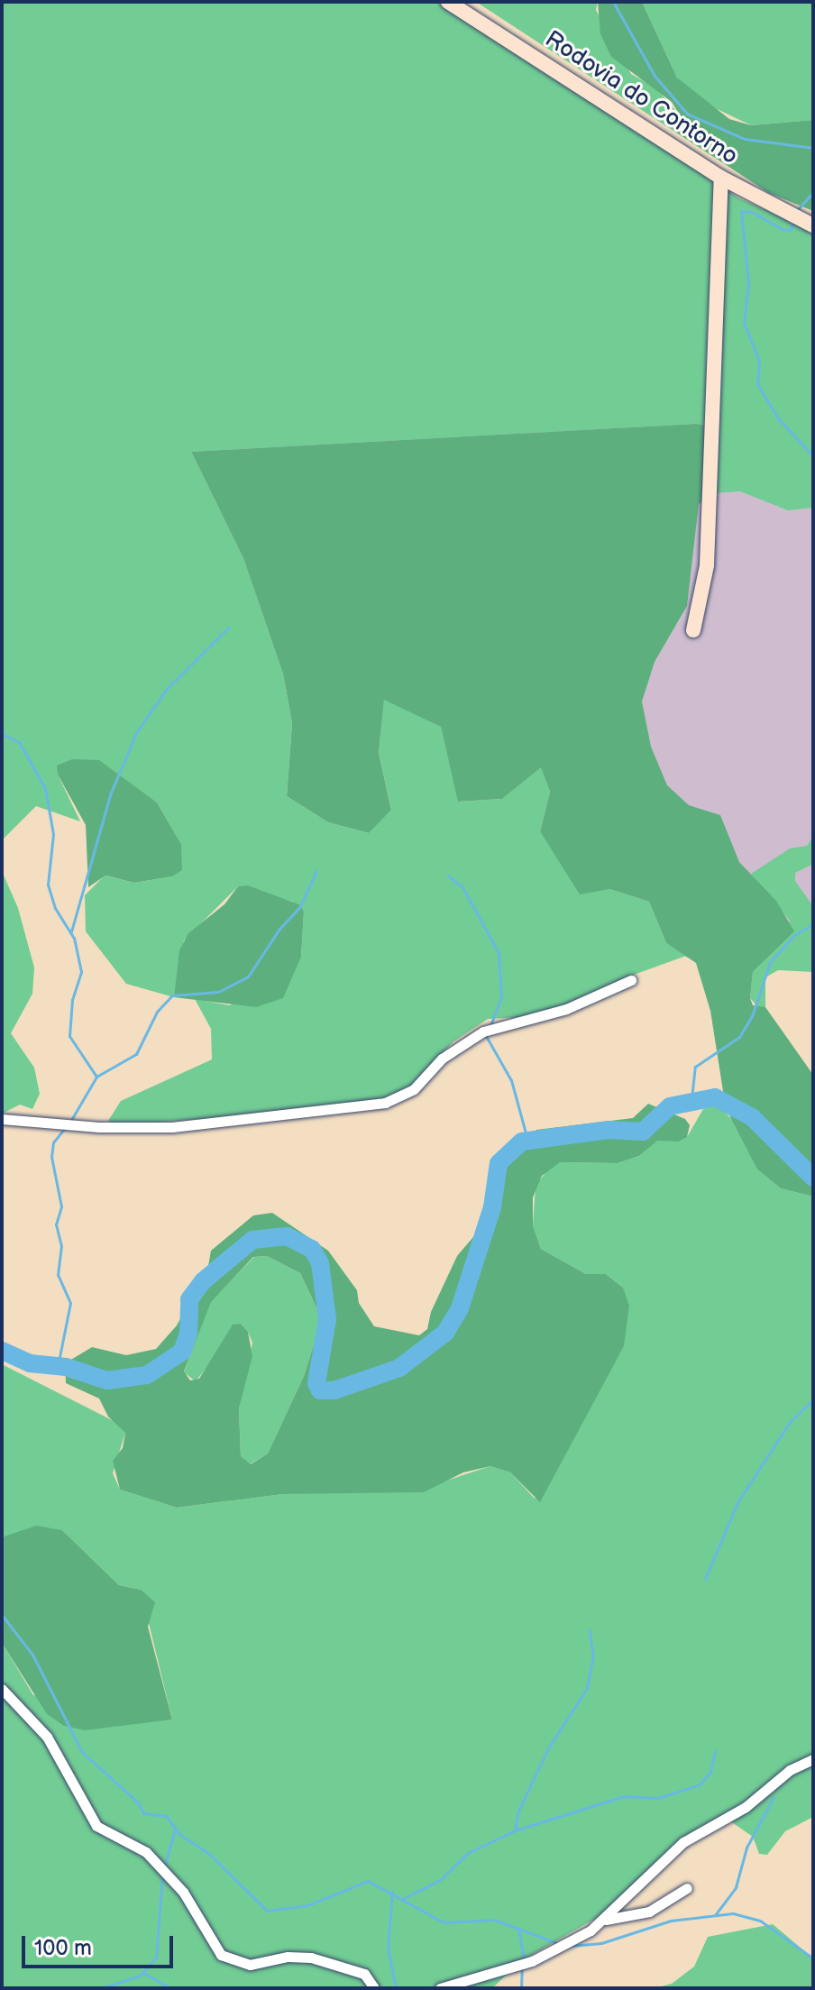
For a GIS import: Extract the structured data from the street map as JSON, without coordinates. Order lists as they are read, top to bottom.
{
  "streets": {
    "street": ["Rodovia do Contorno"]
  },
  "scale_bar": "100 m"
}
